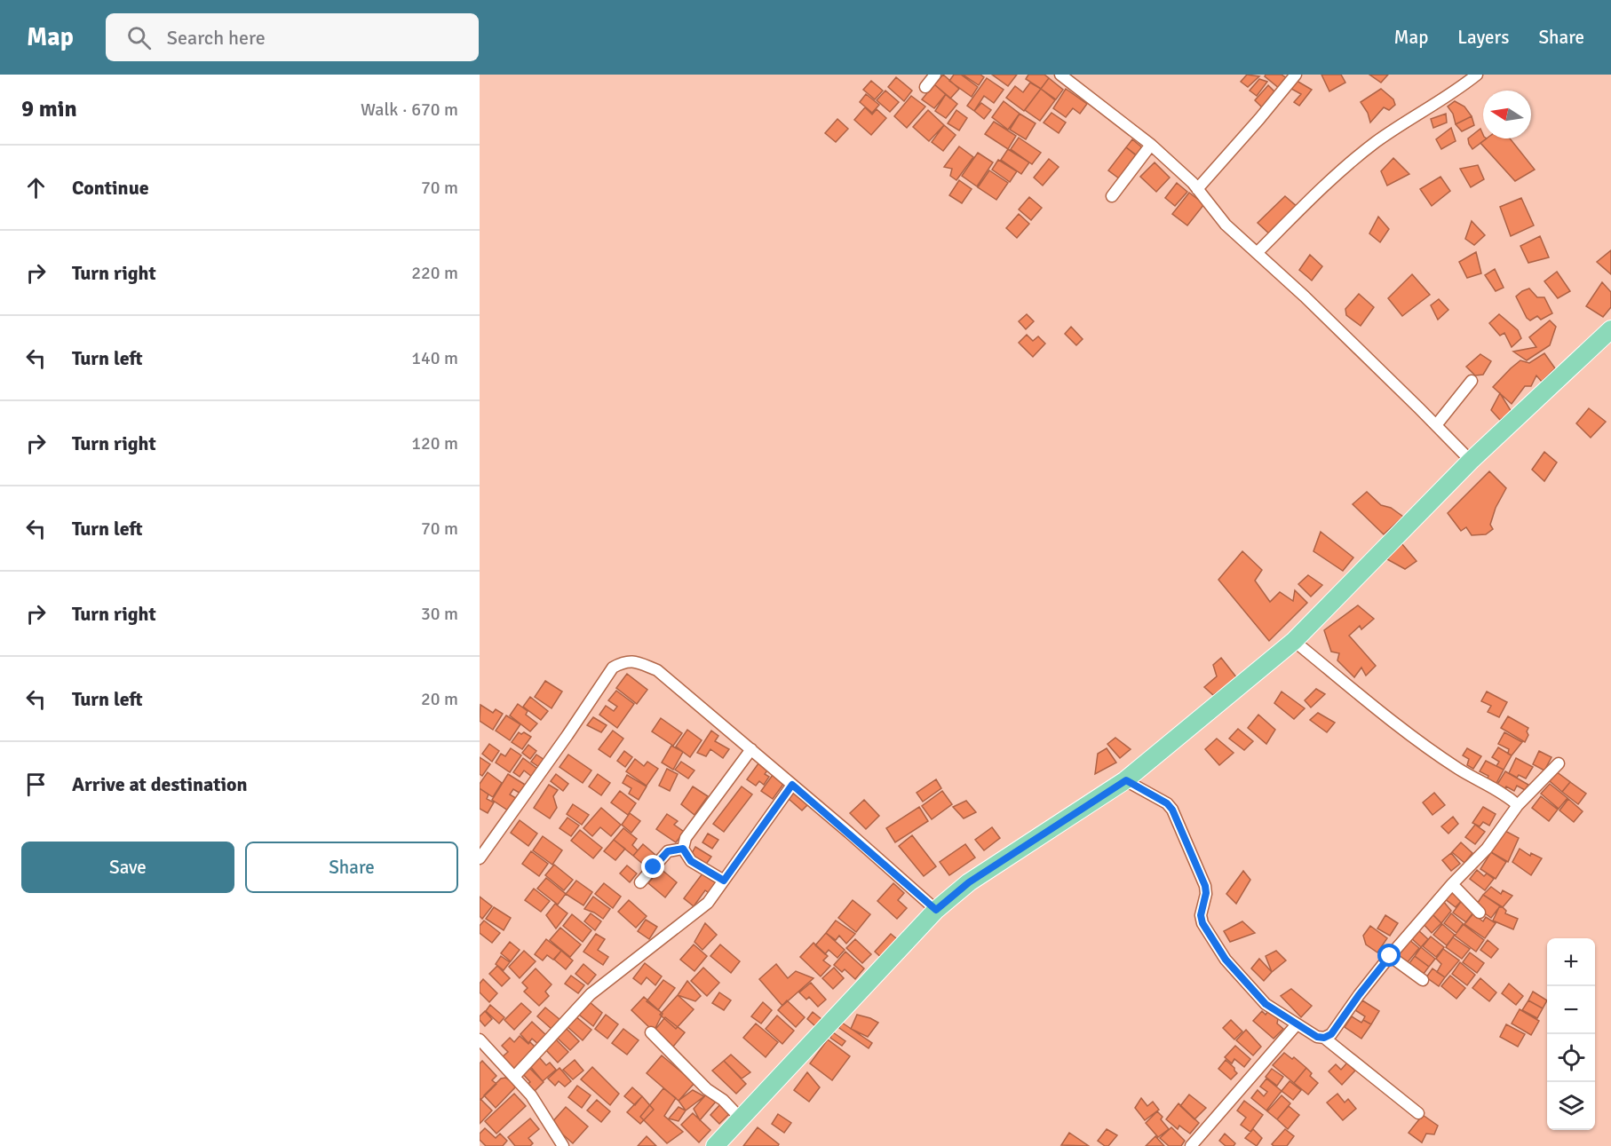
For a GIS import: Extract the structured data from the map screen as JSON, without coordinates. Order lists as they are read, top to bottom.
{
  "north": "left",
  "page": {
    "header": "Map",
    "search": "Search here",
    "nav": ["Map", "Layers", "Share"],
    "heading": ["9 min", "Walk · 670 m"],
    "list": [
      ["Continue", "70 m"],
      ["Turn right", "220 m"],
      ["Turn left", "140 m"],
      ["Turn right", "120 m"],
      ["Turn left", "70 m"],
      ["Turn right", "30 m"],
      ["Turn left", "20 m"],
      "Arrive at destination"
    ],
    "buttons": ["Save", "Share"],
    "map_buttons": ["+", "−"]
  }
}
